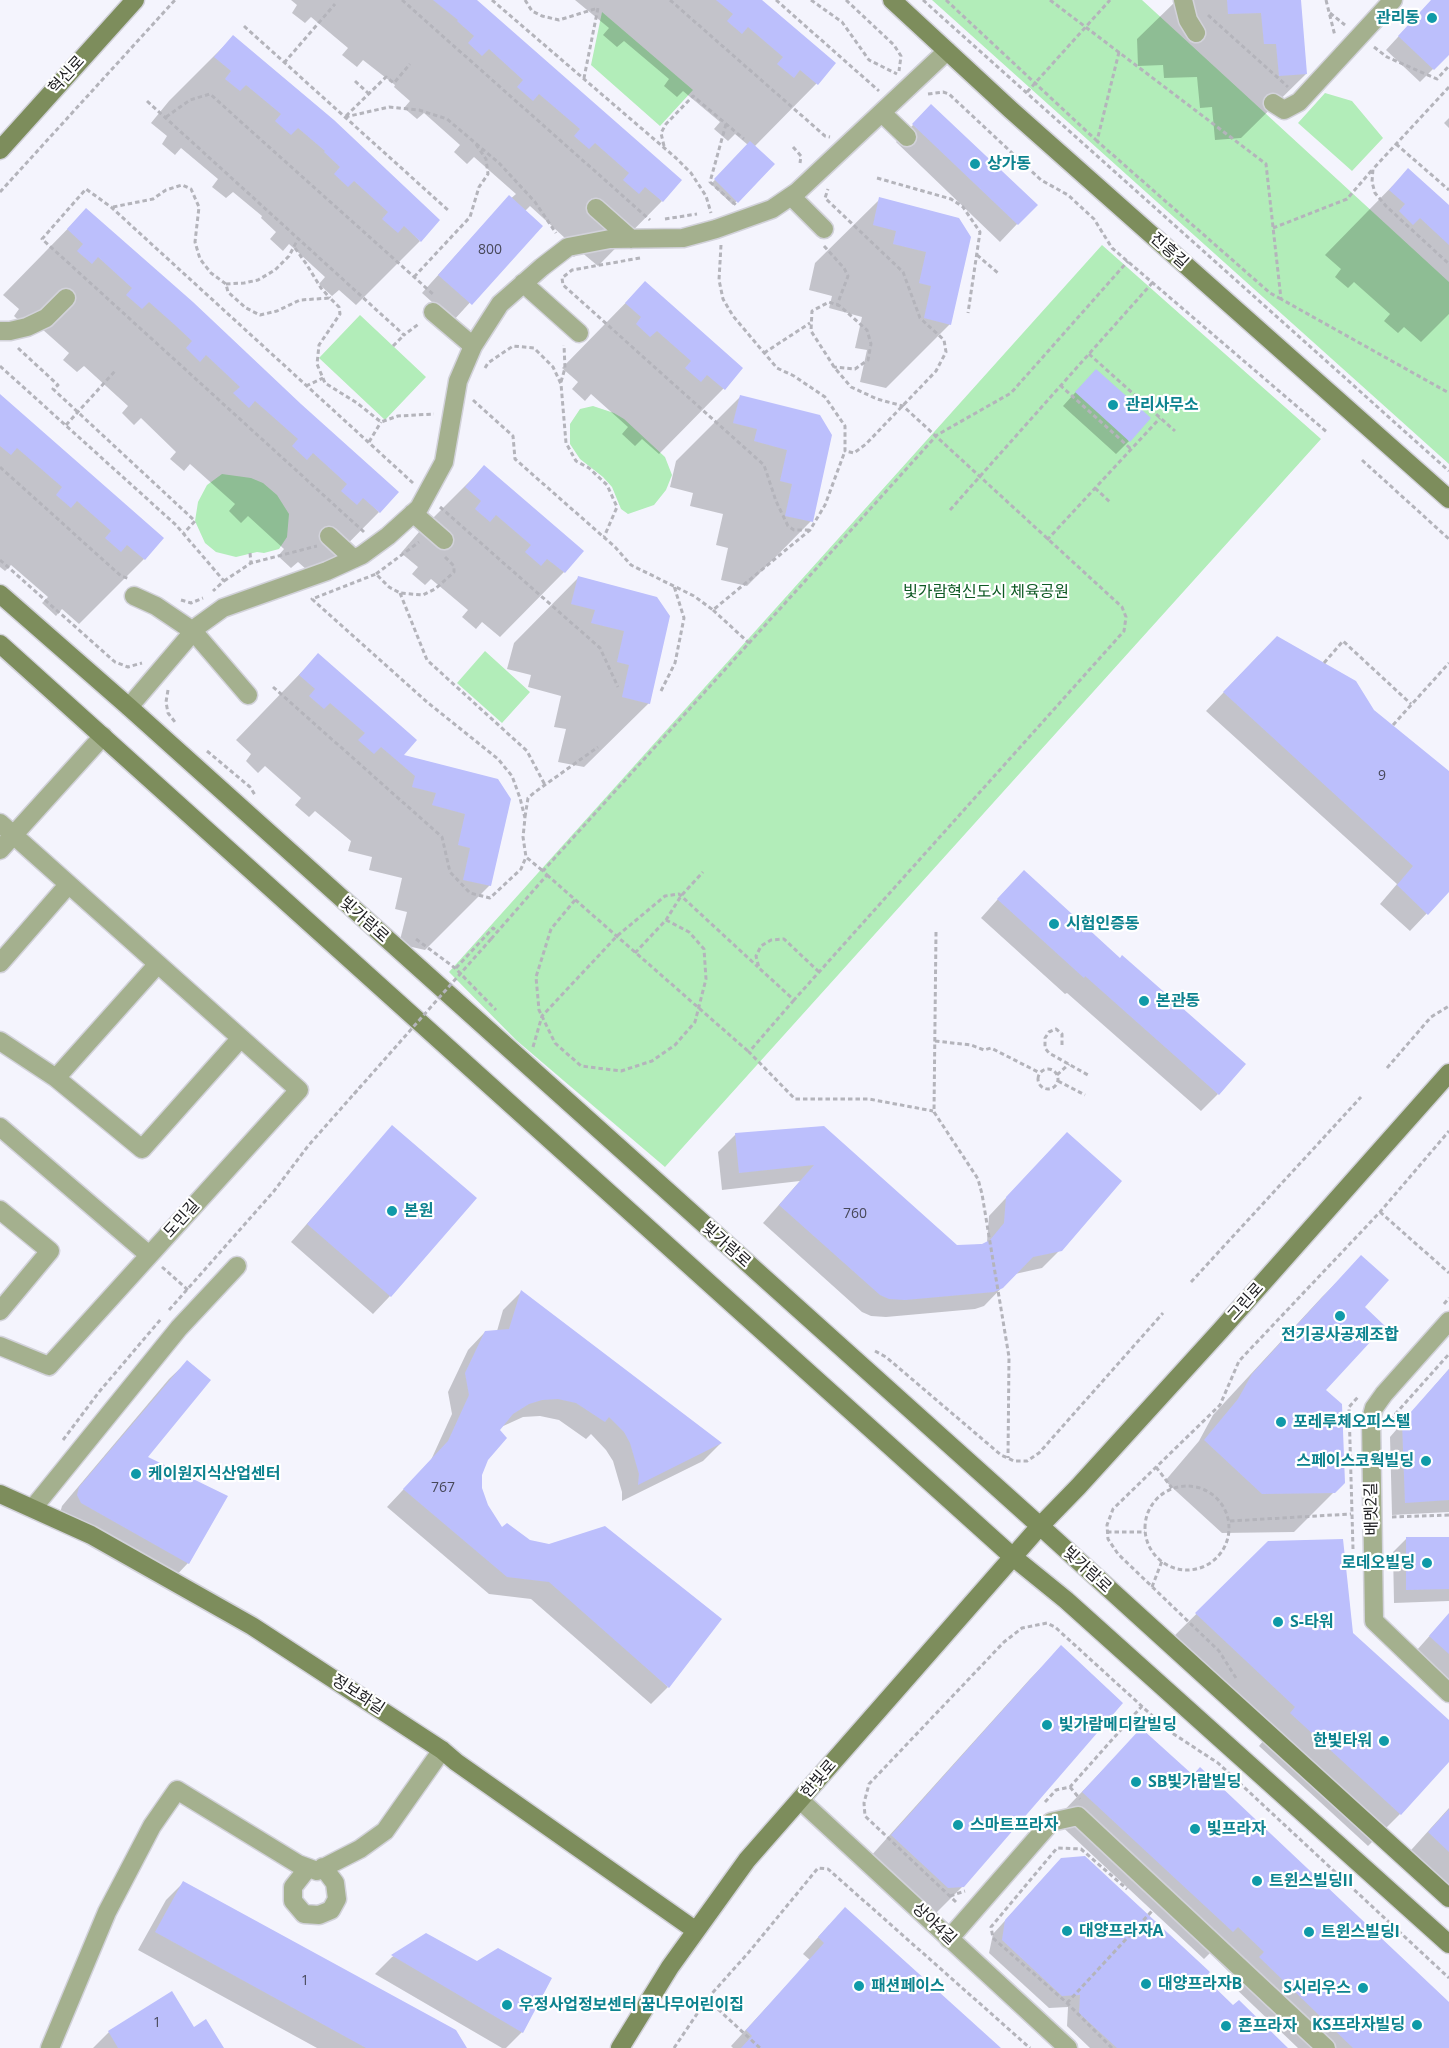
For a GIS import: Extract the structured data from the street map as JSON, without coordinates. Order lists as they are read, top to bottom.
{
  "streets": {
    "main road": [
      "혁신로",
      "진흥길",
      "빛가람로",
      "그린로",
      "정보화길",
      "한빛로"
    ],
    "street": ["도민길", "배멧2길", "상야4길"]
  },
  "crossings": [
    ["빛가람로", "그린로"],
    ["빛가람로", "한빛로"],
    ["그린로", "한빛로"],
    ["정보화길", "한빛로"],
    ["한빛로", "상야4길"]
  ],
  "parks": ["빛가람혁신도시 체육공원"],
  "places": [
    "관리동",
    "상가동",
    "관리사무소",
    "시험인증동",
    "본관동",
    "본원",
    "전기공사공제조합",
    "포레루체오피스텔",
    "스페이스코웍빌딩",
    "케이원지식산업센터",
    "로데오빌딩",
    "S-타워",
    "빛가람메디칼빌딩",
    "한빛타워",
    "SB빛가람빌딩",
    "스마트프라자",
    "빛프라자",
    "트윈스빌딩II",
    "대양프라자A",
    "트윈스빌딩I",
    "대양프라자B",
    "패션페이스",
    "S시리우스",
    "우정사업정보센터 꿈나무어린이집",
    "KS프라자빌딩",
    "죤프라자"
  ],
  "house_numbers": [
    "800",
    "9",
    "760",
    "767",
    "1",
    "1"
  ]
}
